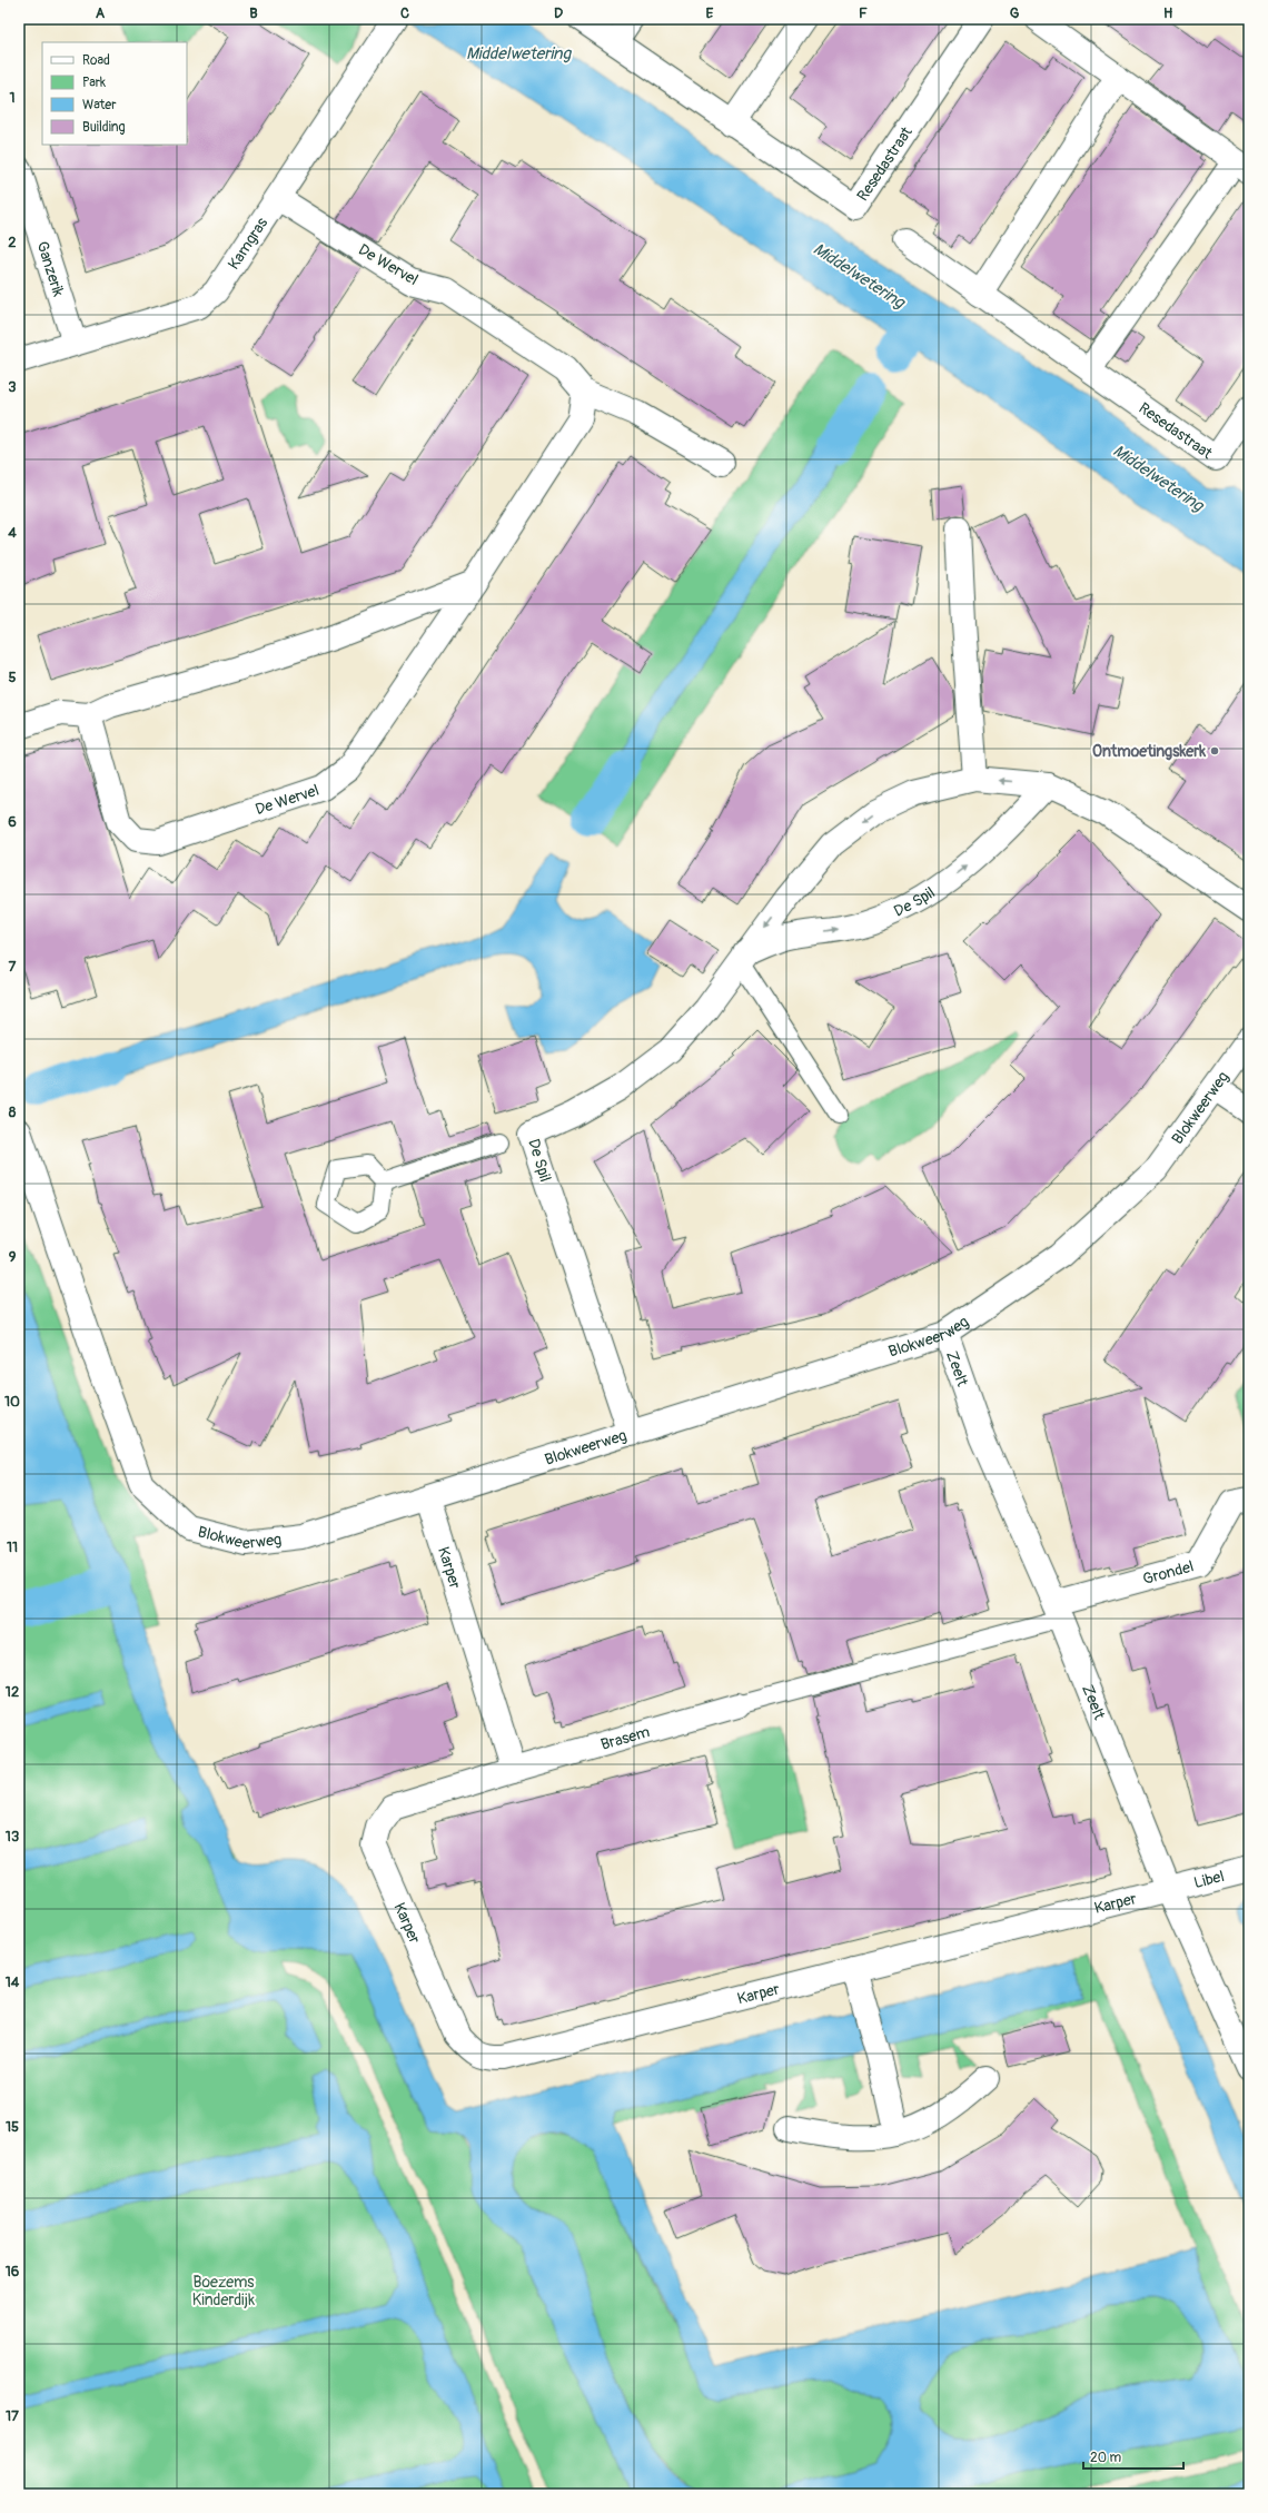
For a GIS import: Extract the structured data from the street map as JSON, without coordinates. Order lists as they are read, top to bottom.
{
  "streets": {
    "street": [
      "Resedastraat",
      "Kamgras",
      "De Wervel",
      "Ganzerik",
      "De Spil",
      "Blokweerweg",
      "Zeelt",
      "Karper",
      "Grondel",
      "Brasem",
      "Libel"
    ]
  },
  "crossings": [
    ["Kamgras", "De Wervel"],
    ["Kamgras", "Ganzerik"],
    ["De Spil", "Blokweerweg"],
    ["Blokweerweg", "Zeelt"],
    ["Blokweerweg", "Karper"],
    ["Zeelt", "Karper"],
    ["Zeelt", "Grondel"],
    ["Zeelt", "Libel"],
    ["Karper", "Brasem"],
    ["Karper", "Libel"]
  ],
  "water": ["Middelwetering"],
  "parks": ["Boezems Kinderdijk"],
  "places": ["Ontmoetingskerk"],
  "legend": [
    "Road",
    "Park",
    "Water",
    "Building"
  ],
  "scale_bar": "20 m",
  "grid": {
    "columns": [
      "A",
      "B",
      "C",
      "D",
      "E",
      "F",
      "G",
      "H"
    ],
    "rows": [
      "1",
      "2",
      "3",
      "4",
      "5",
      "6",
      "7",
      "8",
      "9",
      "10",
      "11",
      "12",
      "13",
      "14",
      "15",
      "16",
      "17"
    ]
  }
}
